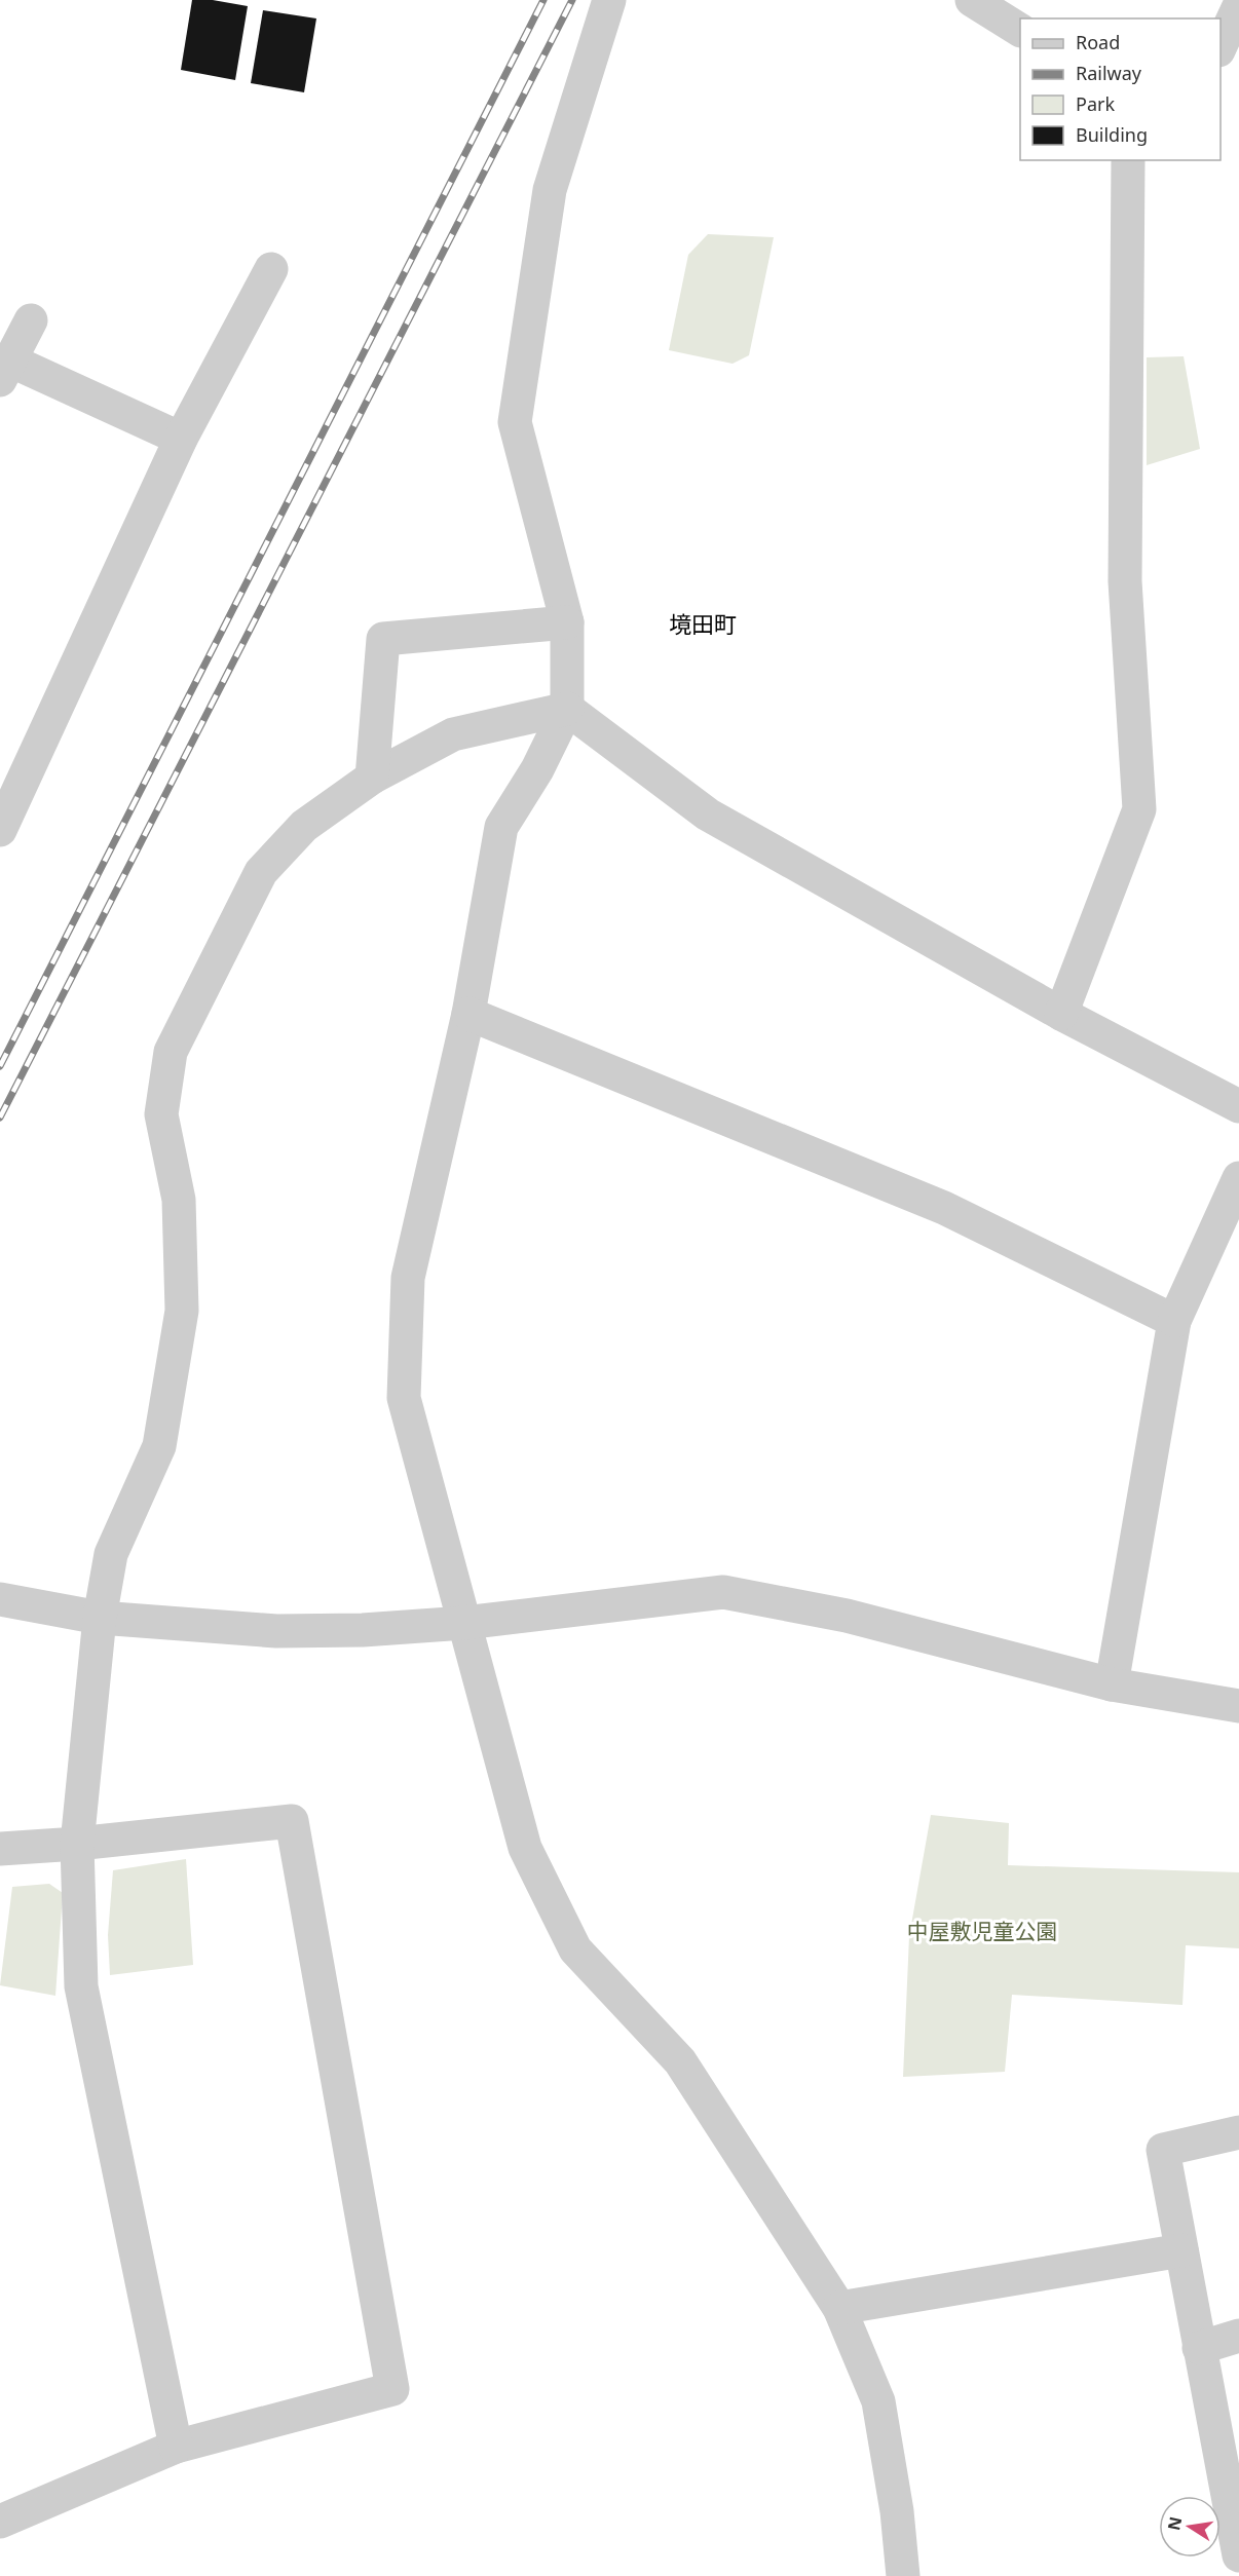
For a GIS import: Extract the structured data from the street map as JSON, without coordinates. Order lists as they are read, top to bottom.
{
  "districts": ["境田町"],
  "parks": ["中屋敷児童公園"],
  "legend": [
    "Road",
    "Railway",
    "Park",
    "Building"
  ],
  "north": "left"
}
